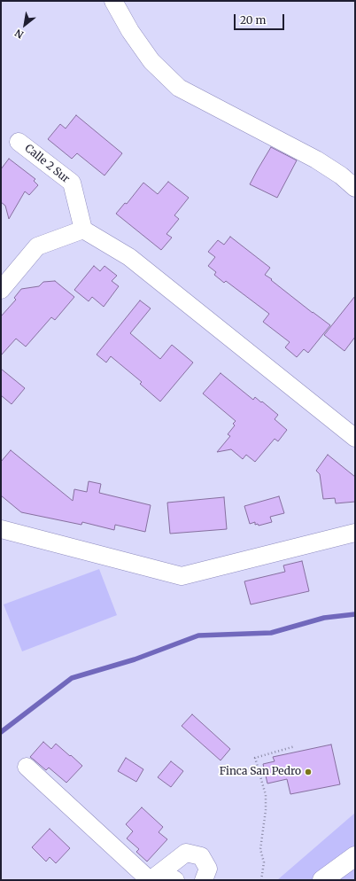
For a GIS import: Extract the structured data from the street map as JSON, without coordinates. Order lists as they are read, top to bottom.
{
  "streets": {
    "street": ["Calle 2 Sur"]
  },
  "places": ["Finca San Pedro"],
  "scale_bar": "20 m",
  "north": "bottom left"
}
